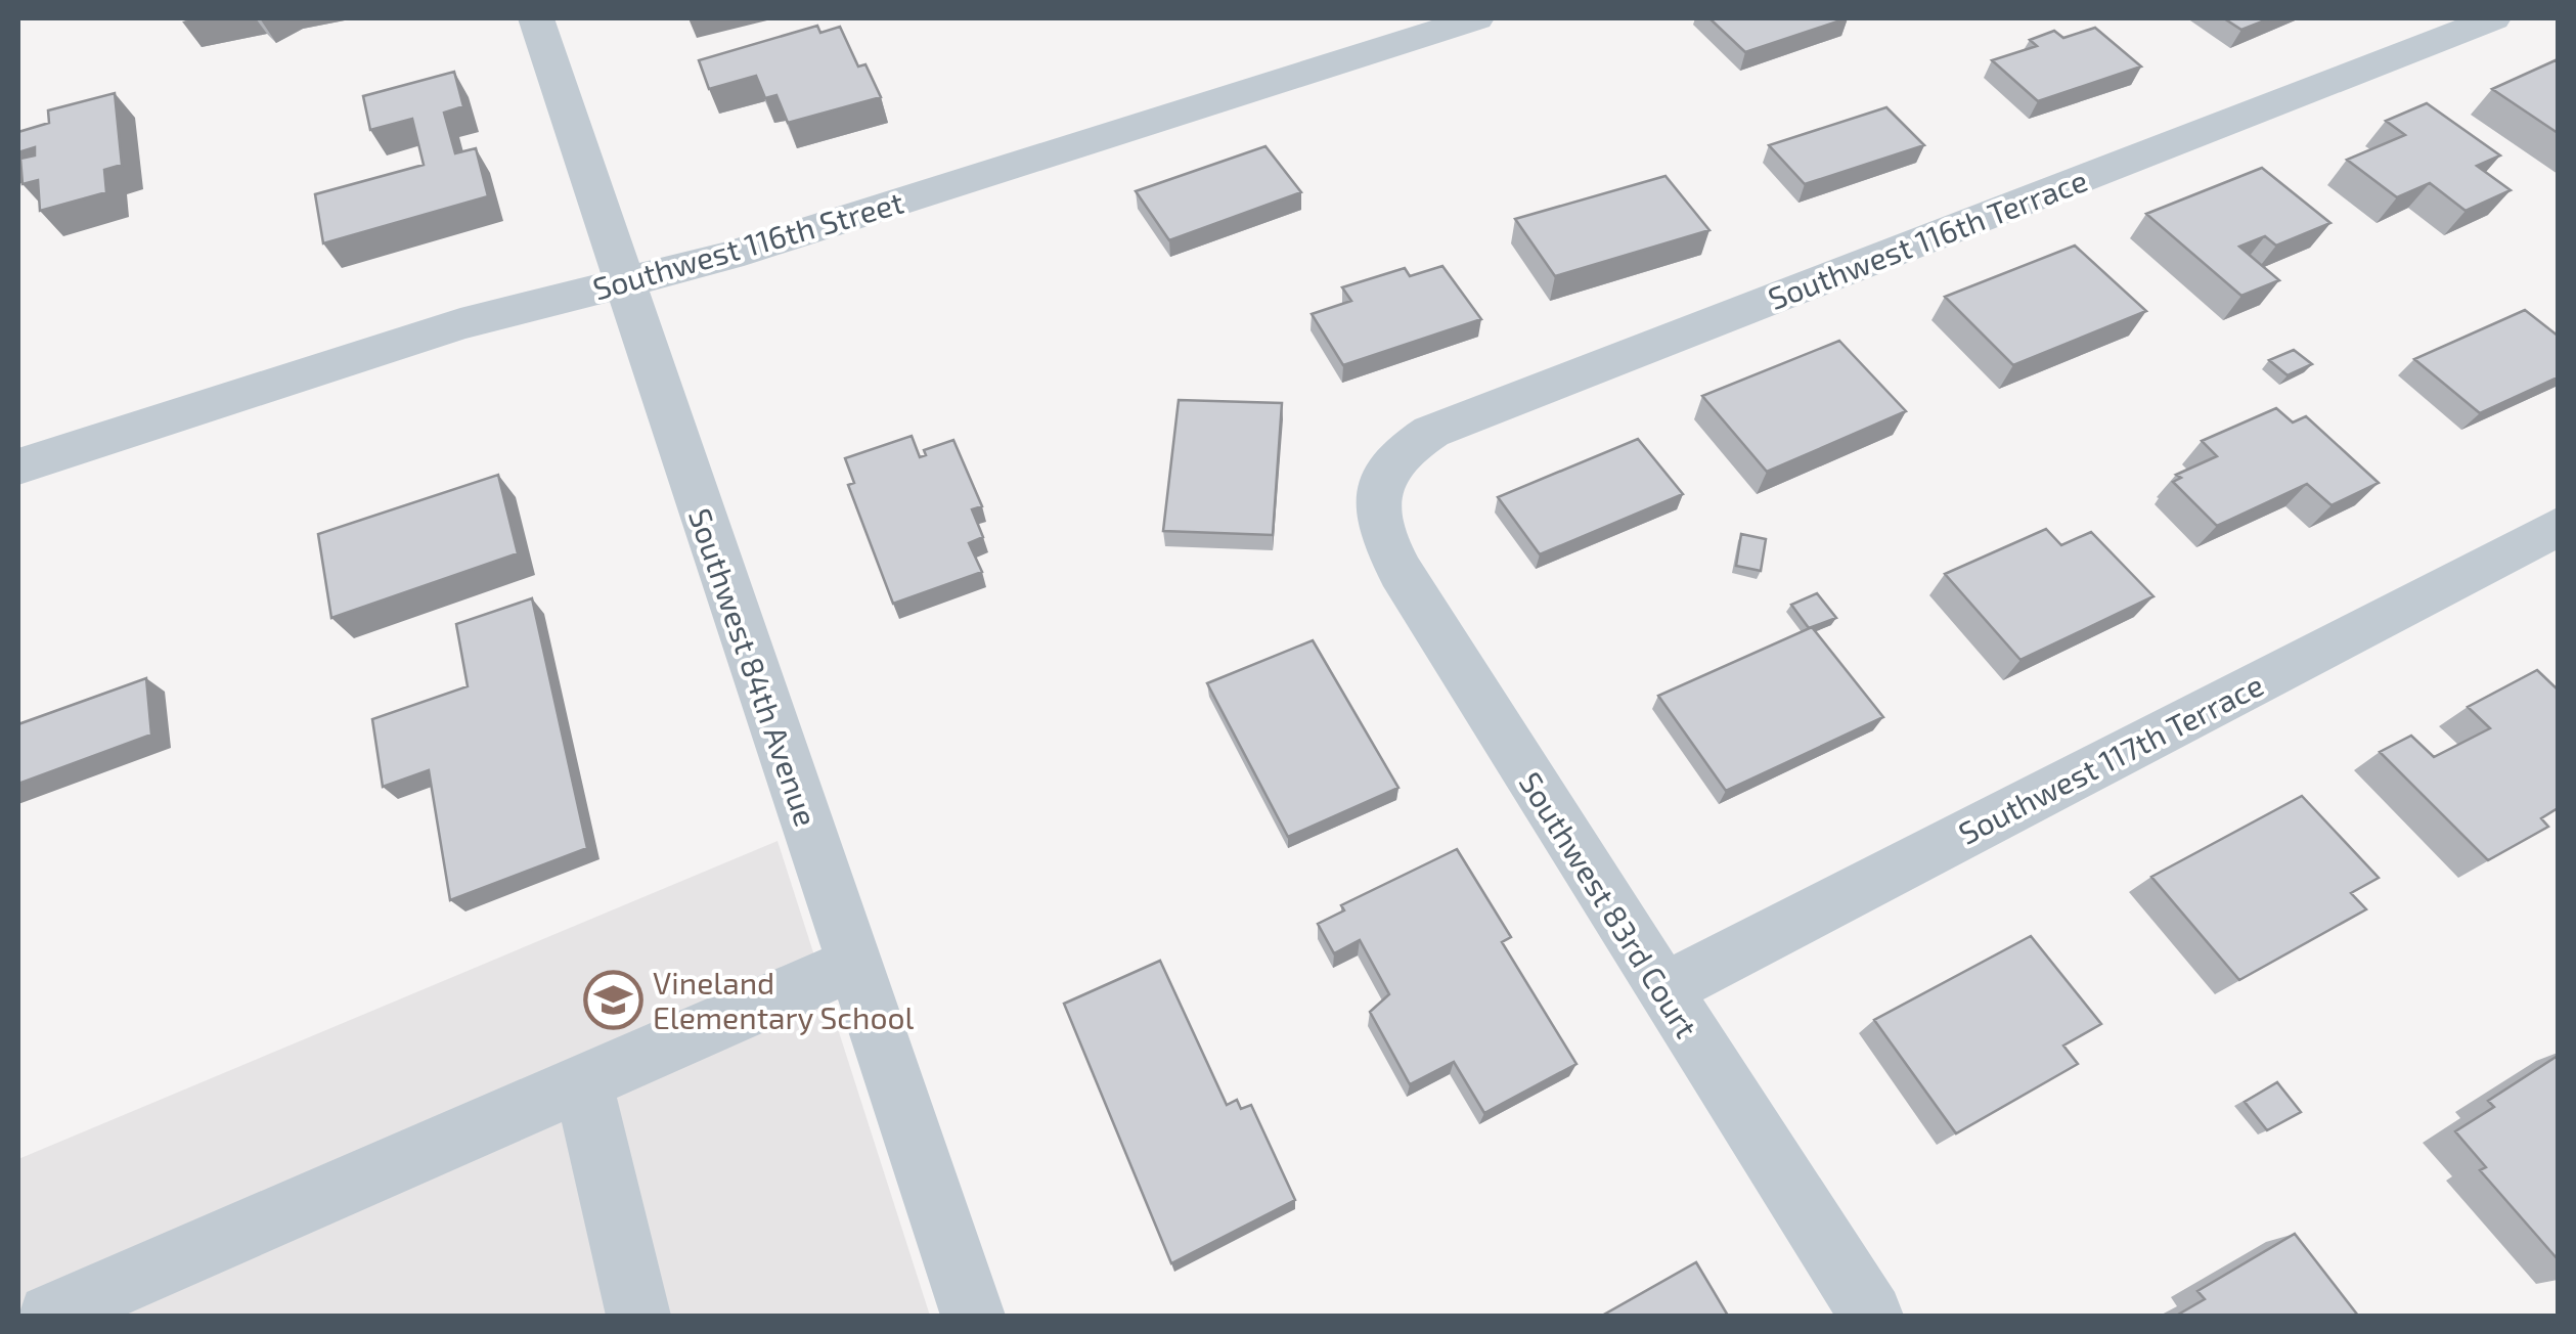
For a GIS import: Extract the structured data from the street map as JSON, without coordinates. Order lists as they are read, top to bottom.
{
  "streets": {
    "street": [
      "Southwest 116th Terrace",
      "Southwest 116th Street",
      "Southwest 84th Avenue",
      "Southwest 117th Terrace",
      "Southwest 83rd Court"
    ]
  },
  "crossings": [
    ["Southwest 116th Terrace", "Southwest 83rd Court"],
    ["Southwest 116th Street", "Southwest 84th Avenue"],
    ["Southwest 117th Terrace", "Southwest 83rd Court"]
  ],
  "places": {
    "school or university": ["Vineland Elementary School"]
  }
}
